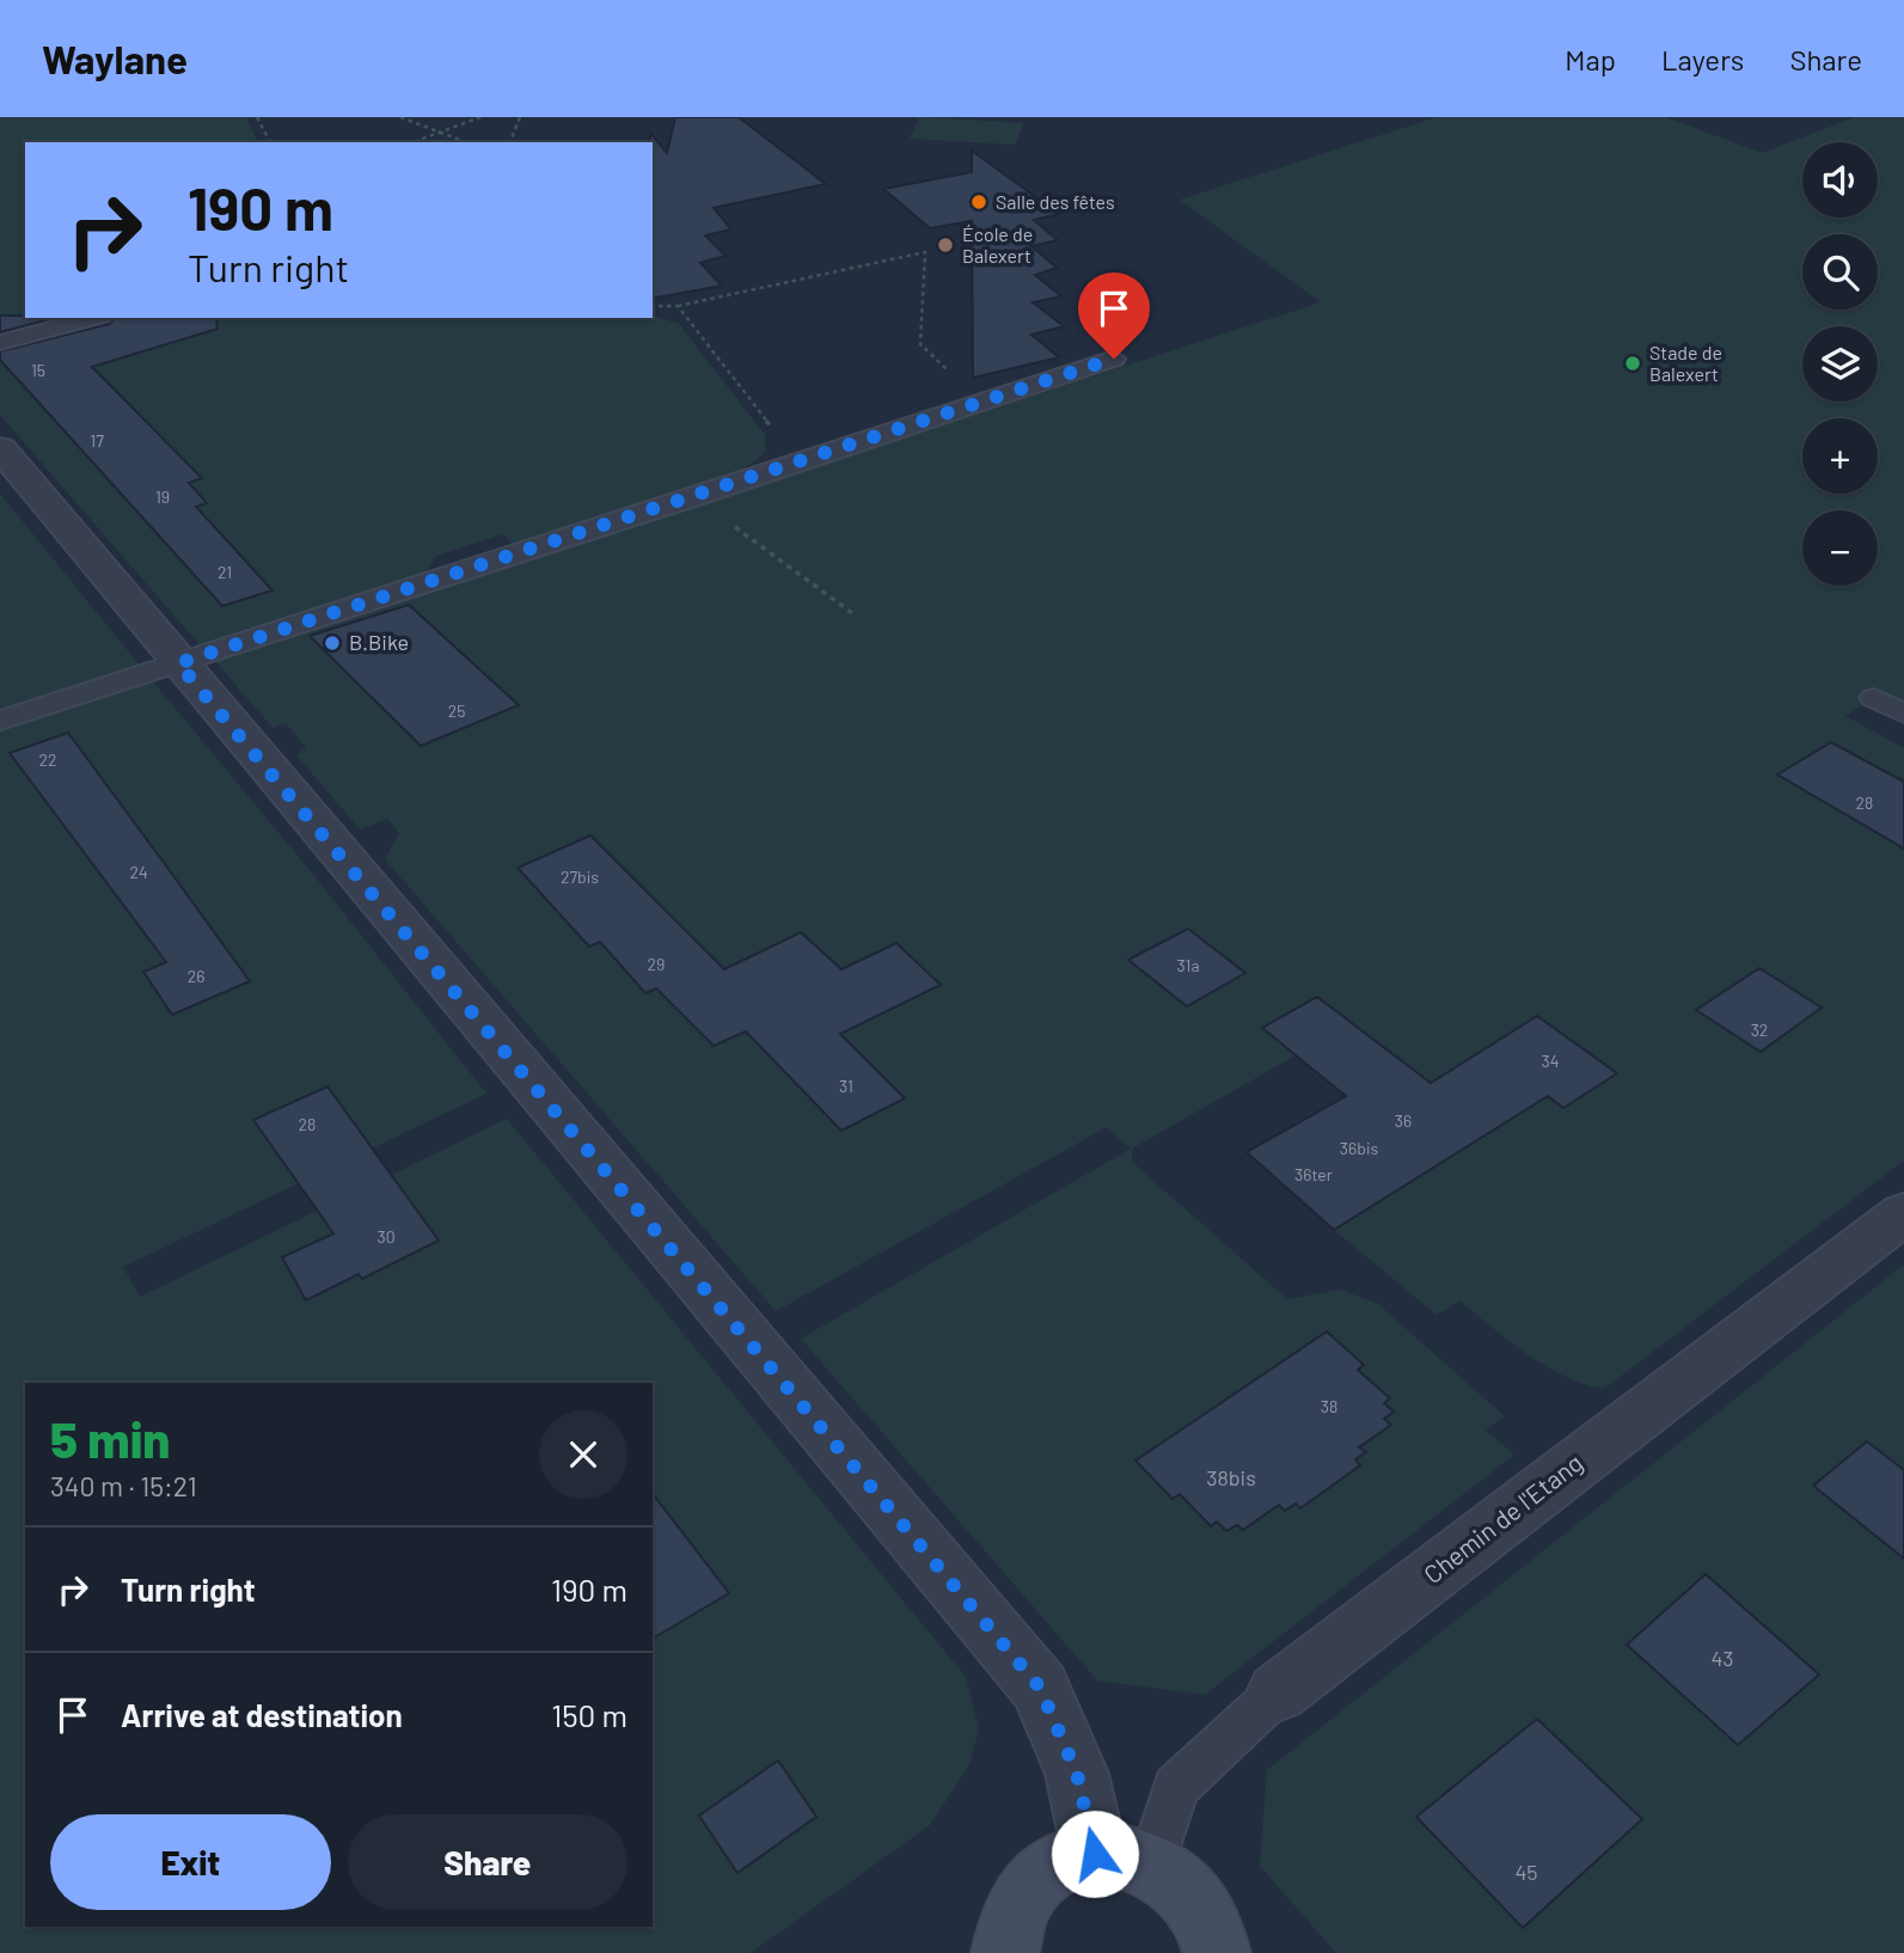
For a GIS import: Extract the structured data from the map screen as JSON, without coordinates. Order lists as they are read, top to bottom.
{
  "streets": {
    "street": ["Chemin de l'Etang"]
  },
  "places": [
    "Salle des fêtes",
    "École de Balexert",
    "Stade de Balexert",
    "B.Bike"
  ],
  "house_numbers": [
    "15",
    "17",
    "19",
    "21",
    "25",
    "22",
    "28",
    "24",
    "27bis",
    "29",
    "31a",
    "26",
    "32",
    "34",
    "31",
    "36",
    "28",
    "36bis",
    "36ter",
    "30",
    "38",
    "38bis",
    "43",
    "45"
  ],
  "page": {
    "header": "Waylane",
    "nav": ["Map", "Layers", "Share"],
    "map_buttons": ["+", "−"],
    "turn": ["190 m", "Turn right"],
    "heading": ["5 min", "340 m · 15:21"],
    "list": [
      {
        "name": "Turn right",
        "value": "190 m"
      },
      {
        "name": "Arrive at destination",
        "value": "150 m"
      }
    ],
    "buttons": ["Exit", "Share"]
  }
}
